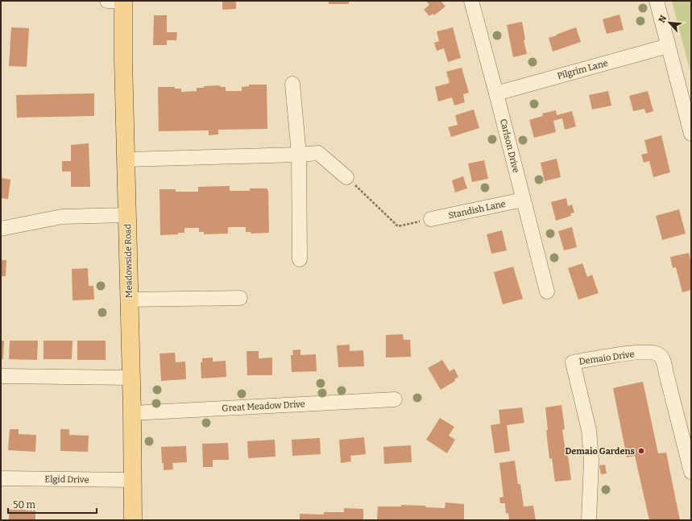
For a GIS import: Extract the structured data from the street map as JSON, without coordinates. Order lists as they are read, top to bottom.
{
  "streets": {
    "main road": ["Meadowside Road"],
    "street": [
      "Pilgrim Lane",
      "Carlson Drive",
      "Standish Lane",
      "Demaio Drive",
      "Great Meadow Drive",
      "Elgid Drive"
    ]
  },
  "crossings": [
    ["Pilgrim Lane", "Carlson Drive"],
    ["Carlson Drive", "Standish Lane"],
    ["Meadowside Road", "Great Meadow Drive"],
    ["Meadowside Road", "Elgid Drive"]
  ],
  "places": ["Demaio Gardens"],
  "scale_bar": "50 m",
  "north": "top left"
}
